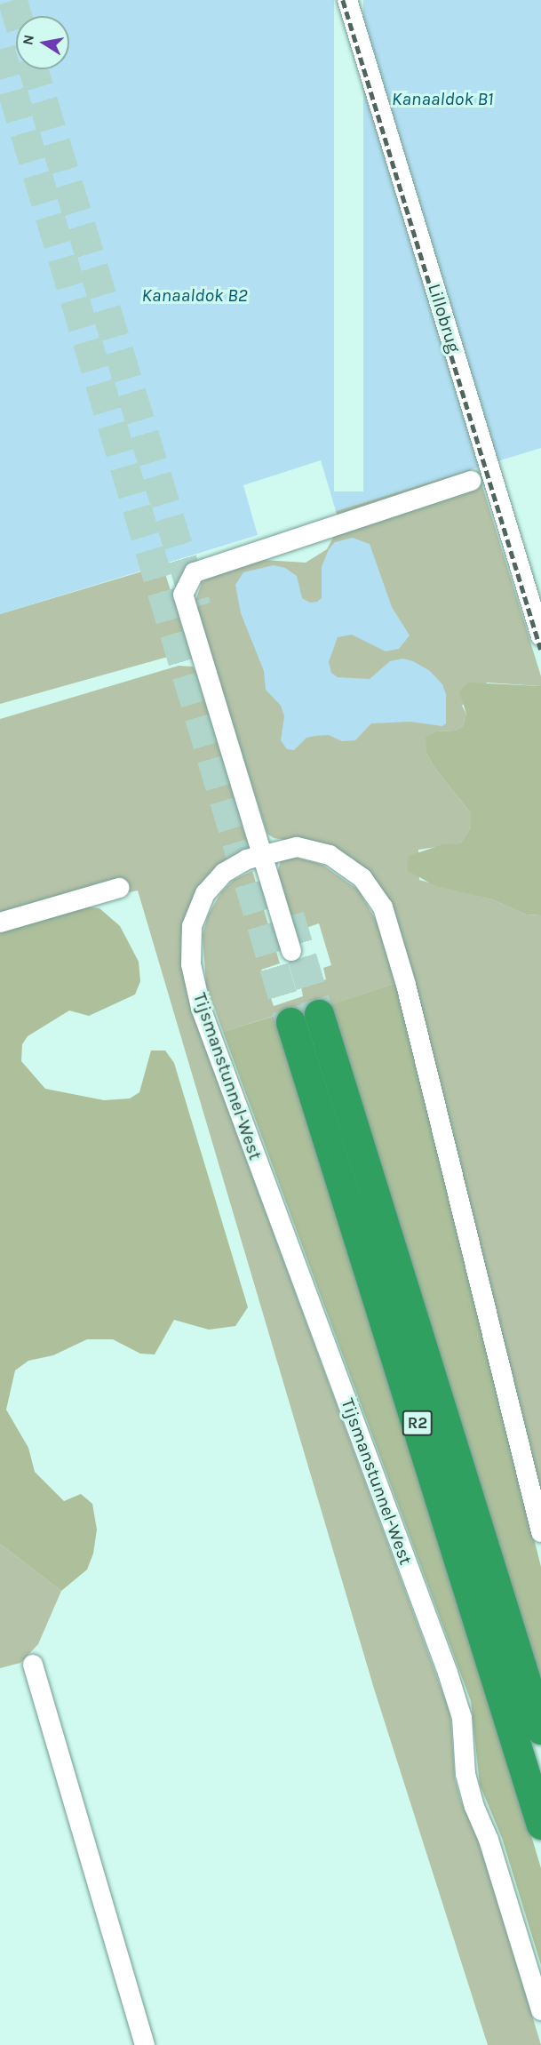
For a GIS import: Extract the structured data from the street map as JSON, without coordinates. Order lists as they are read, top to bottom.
{
  "streets": {
    "highway": ["R2"],
    "street": ["Lillobrug", "Tijsmanstunnel-West"]
  },
  "water": ["Kanaaldok B1", "Kanaaldok B2"],
  "north": "left"
}
